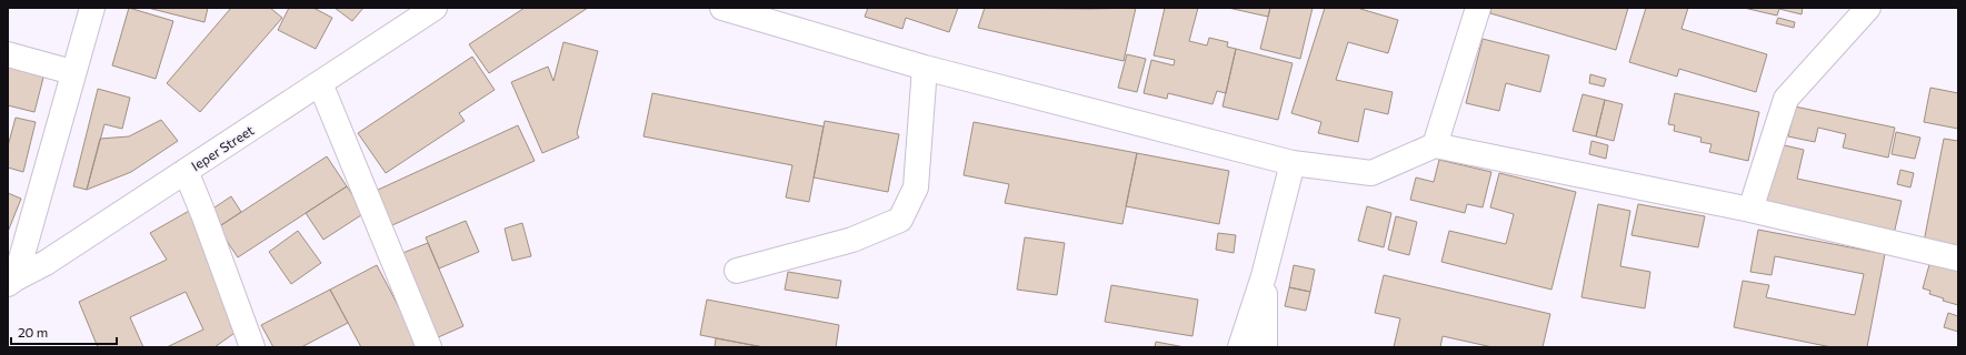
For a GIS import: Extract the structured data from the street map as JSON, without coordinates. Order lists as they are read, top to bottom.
{
  "streets": {
    "street": ["Ieper Street"]
  },
  "scale_bar": "20 m"
}
